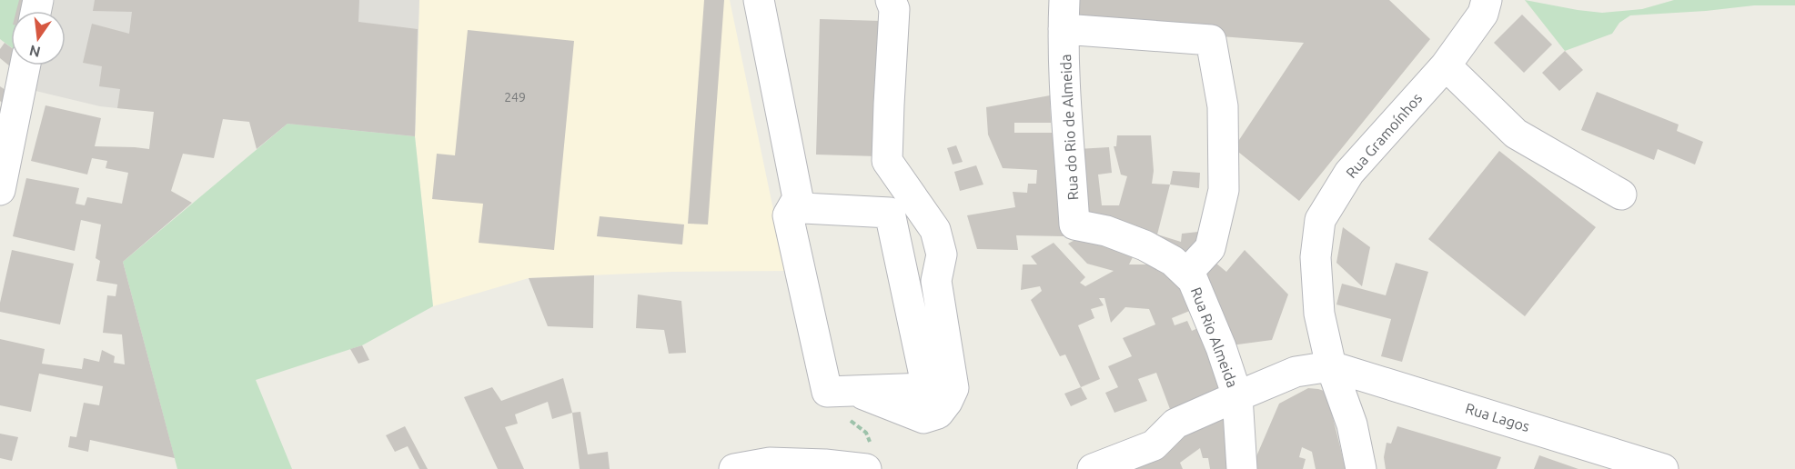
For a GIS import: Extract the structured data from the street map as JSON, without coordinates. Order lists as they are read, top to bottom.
{
  "streets": {
    "street": [
      "Rua do Rio de Almeida",
      "Rua Gramoínhos",
      "Rua Rio Almeida",
      "Rua Lagos"
    ]
  },
  "crossings": [
    ["Rua do Rio de Almeida", "Rua Rio Almeida"],
    ["Rua Gramoínhos", "Rua Lagos"]
  ],
  "house_numbers": ["249"],
  "north": "bottom"
}
